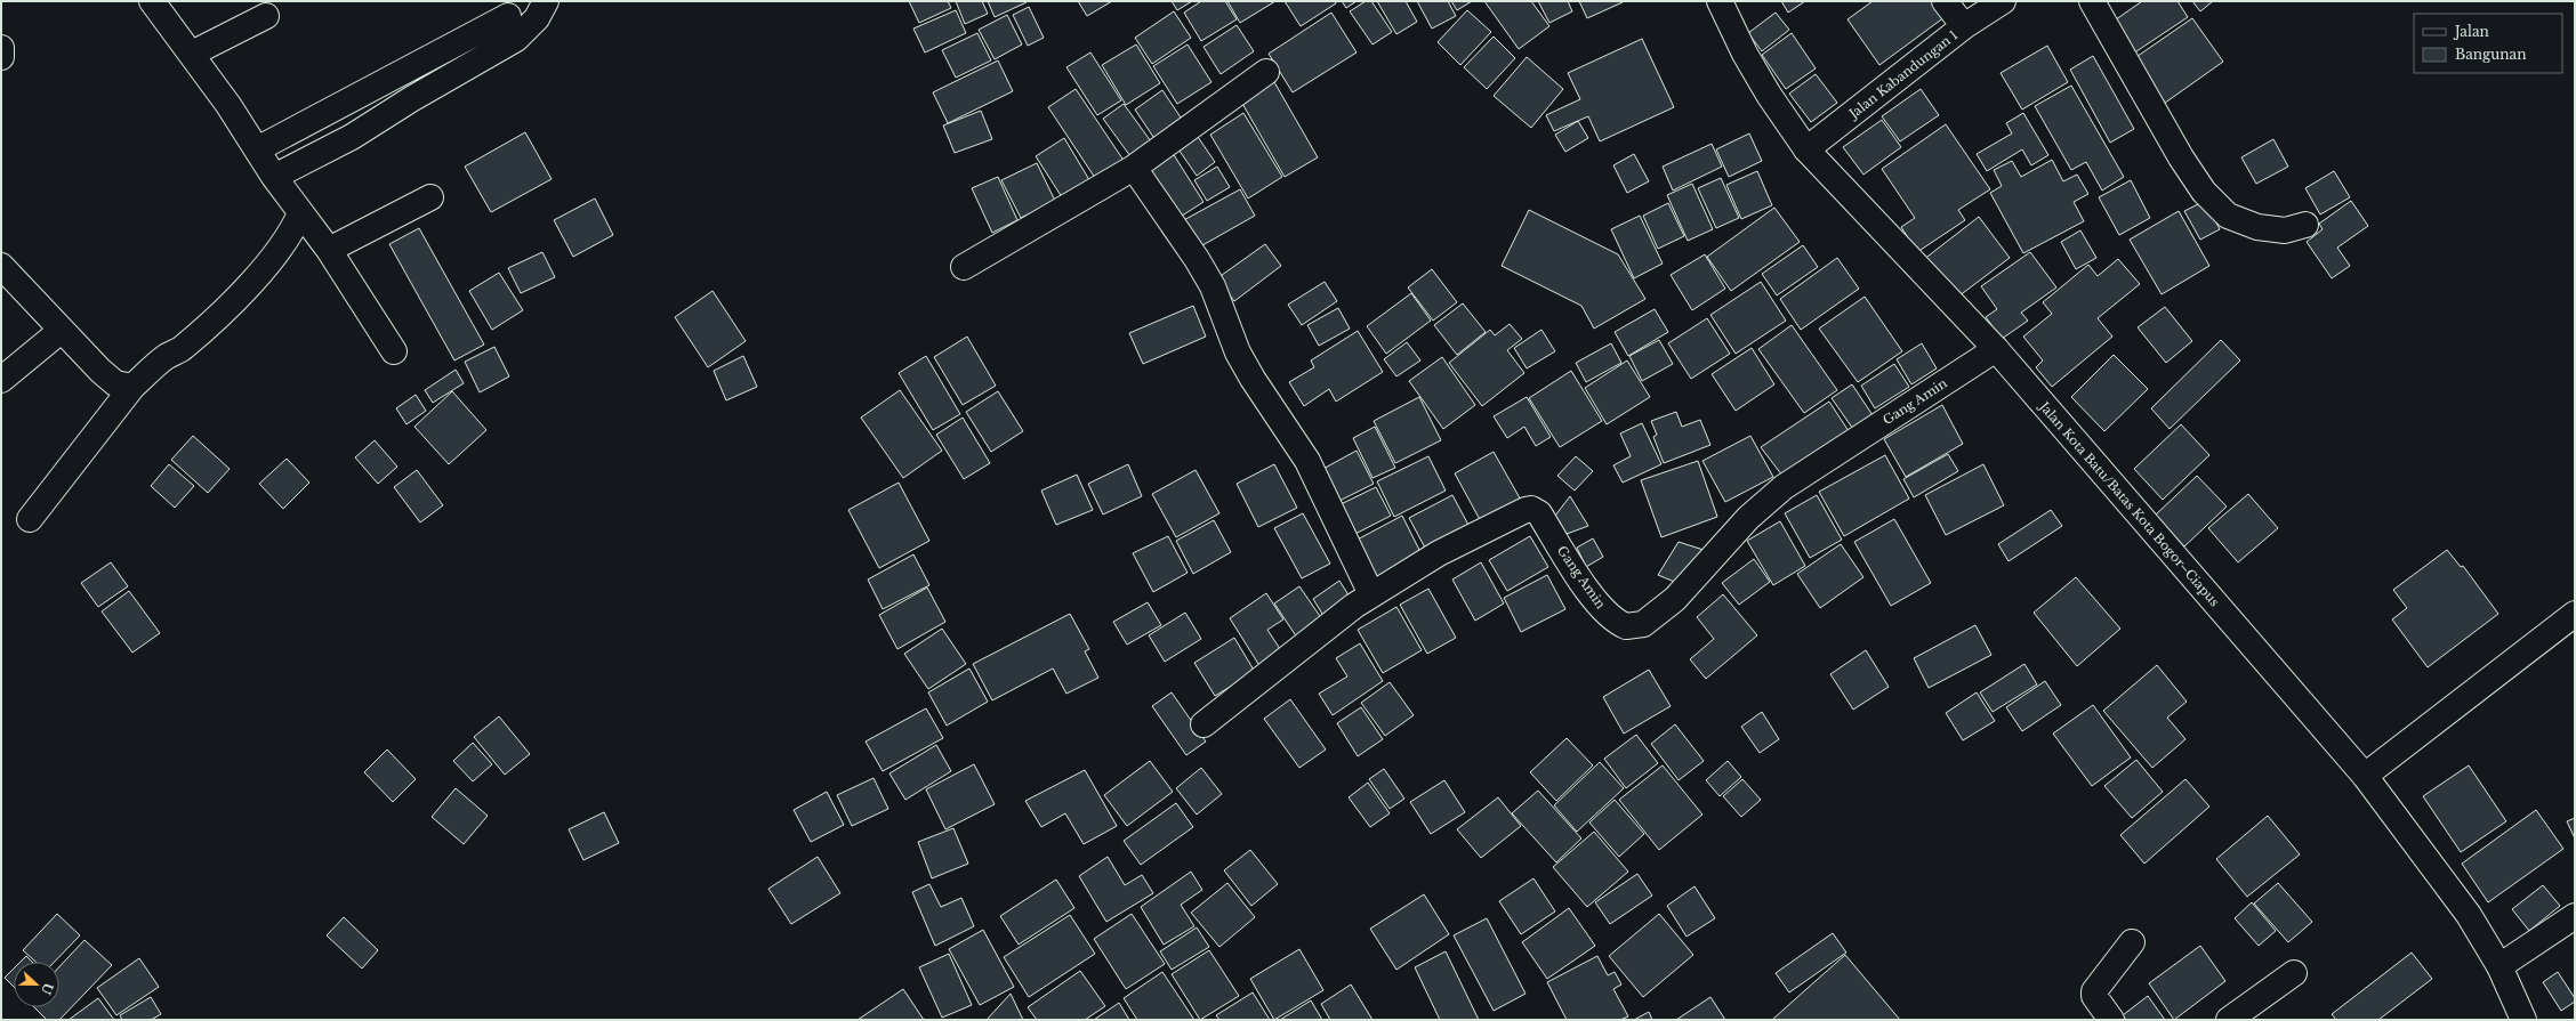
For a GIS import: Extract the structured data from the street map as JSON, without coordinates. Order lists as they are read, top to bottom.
{
  "streets": {
    "street": ["Jalan Kabandungan 1", "Gang Amin", "Jalan Kota Batu/Batas Kota Bogor–Ciapus"]
  },
  "crossings": [
    ["Jalan Kabandungan 1", "Jalan Kota Batu/Batas Kota Bogor–Ciapus"],
    ["Gang Amin", "Jalan Kota Batu/Batas Kota Bogor–Ciapus"]
  ],
  "legend": ["Jalan", "Bangunan"],
  "north": "right"
}
